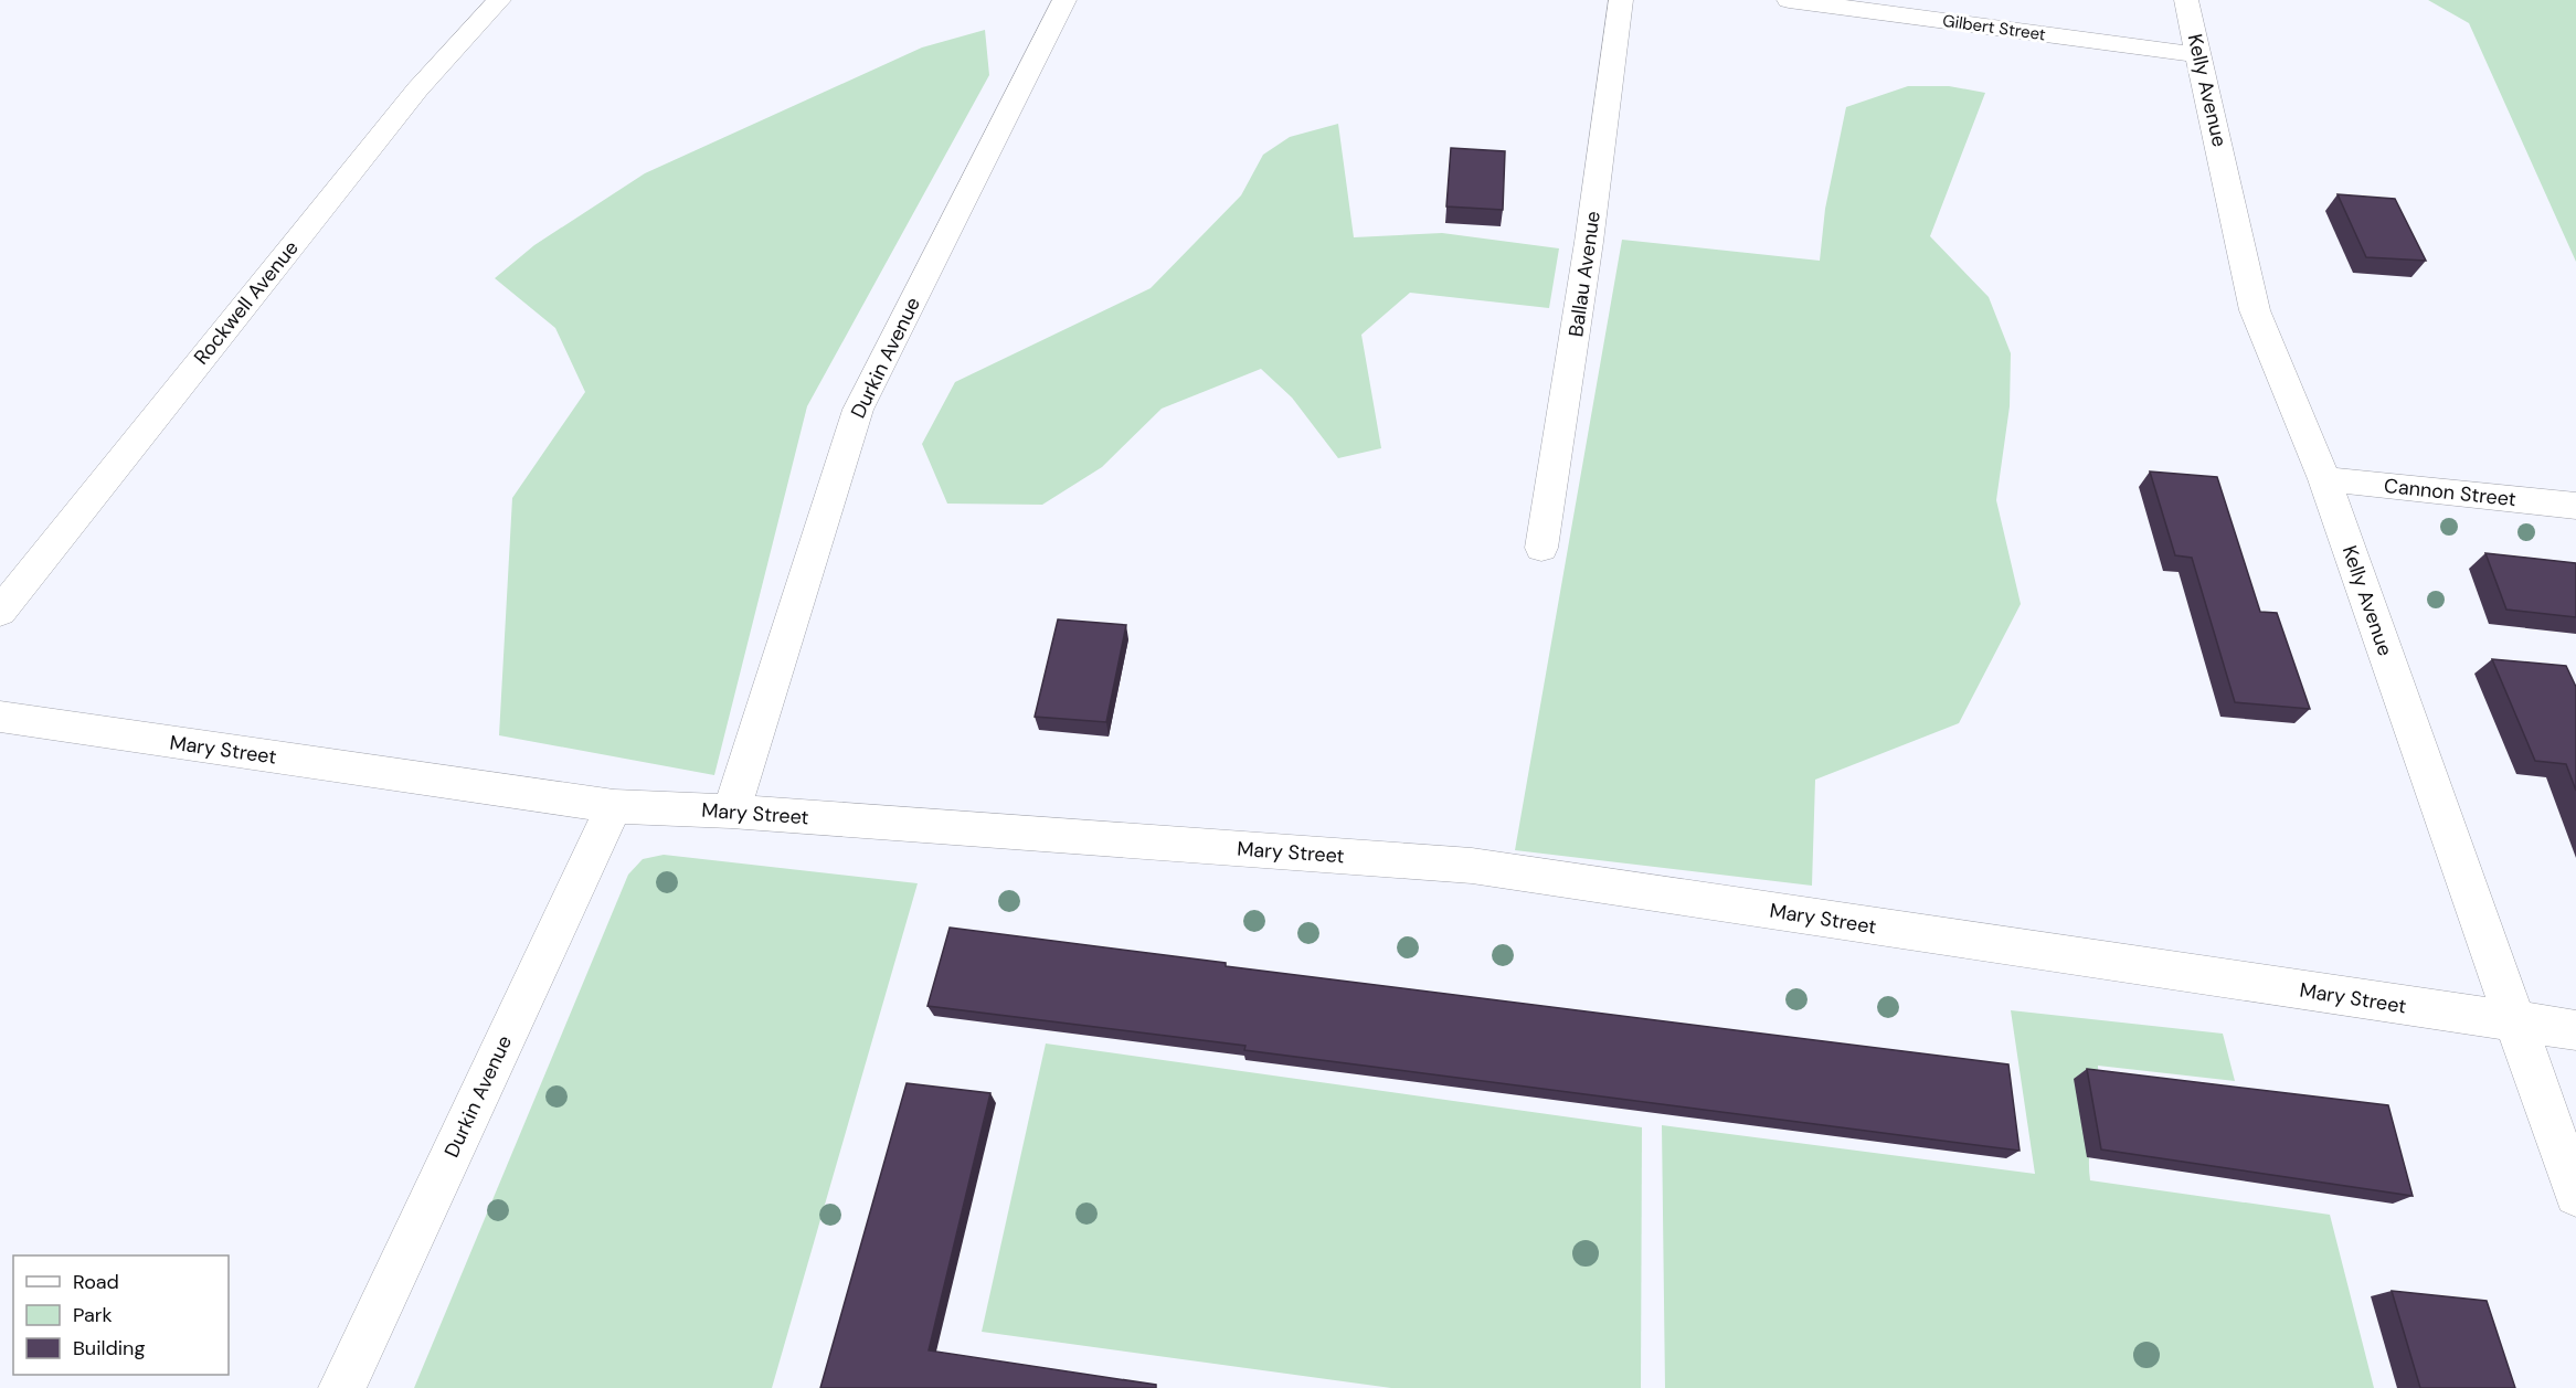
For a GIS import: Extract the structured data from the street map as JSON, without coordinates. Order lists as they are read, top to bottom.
{
  "streets": {
    "street": [
      "Gilbert Street",
      "Kelly Avenue",
      "Ballau Avenue",
      "Rockwell Avenue",
      "Durkin Avenue",
      "Cannon Street",
      "Mary Street"
    ]
  },
  "crossings": [
    ["Gilbert Street", "Kelly Avenue"],
    ["Kelly Avenue", "Cannon Street"],
    ["Kelly Avenue", "Mary Street"],
    ["Durkin Avenue", "Mary Street"]
  ],
  "legend": ["Road", "Park", "Building"]
}
